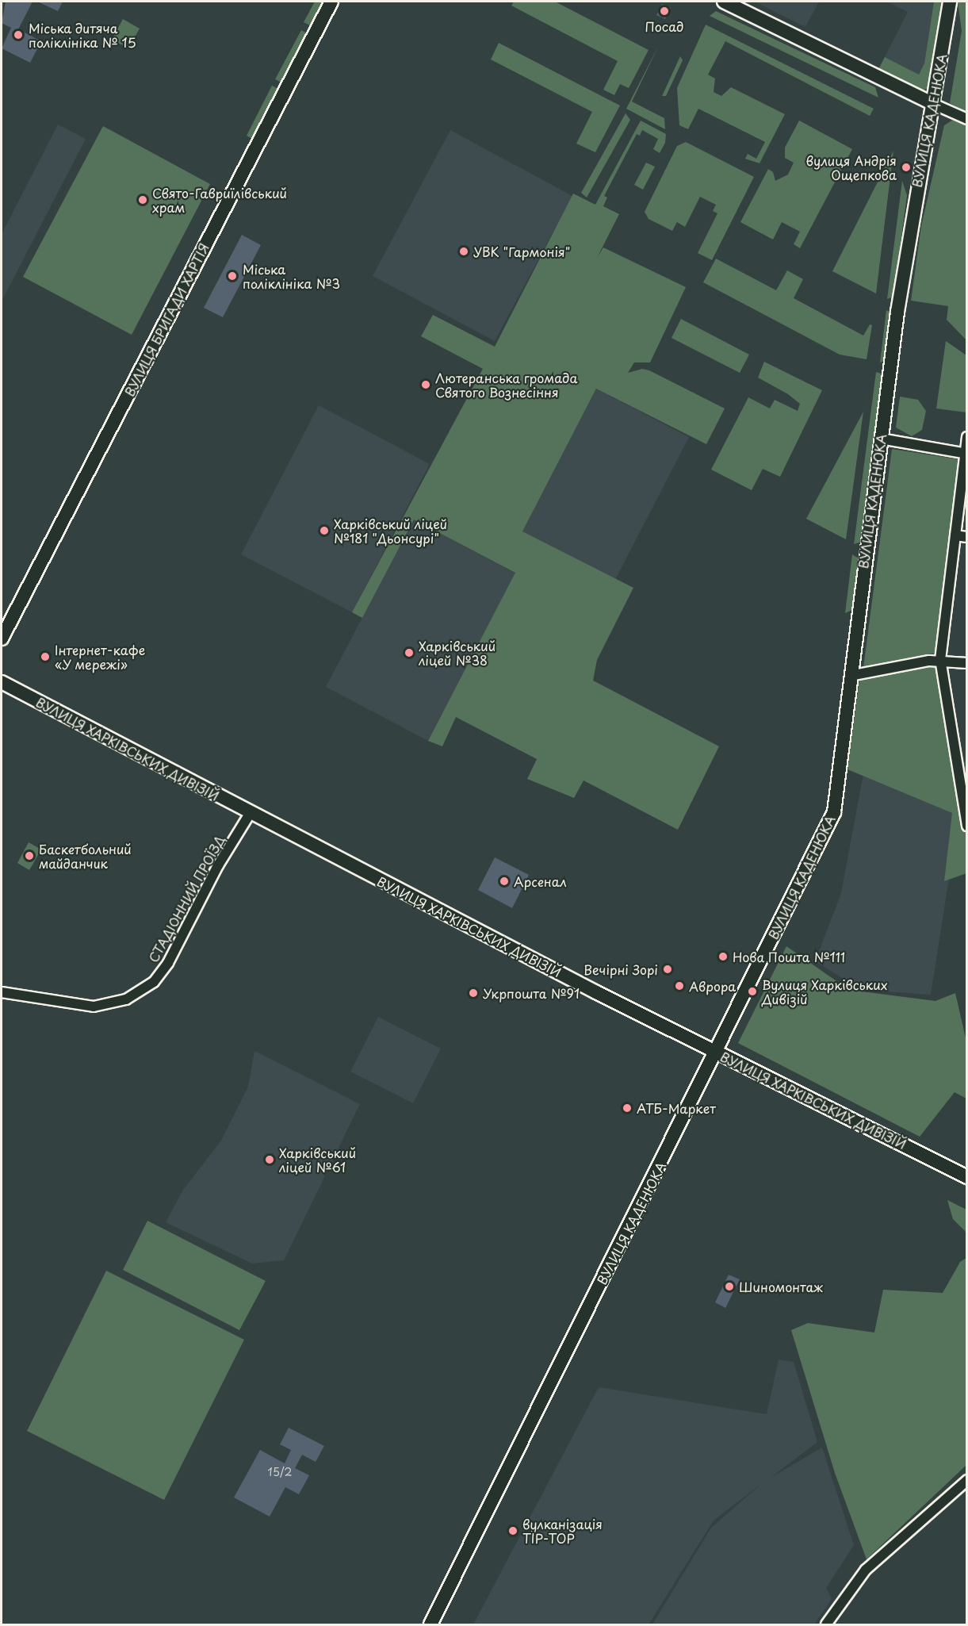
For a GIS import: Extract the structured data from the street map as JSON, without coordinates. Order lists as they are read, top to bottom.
{
  "streets": {
    "street": [
      "ВУЛИЦЯ КАДЕНЮКА",
      "ВУЛИЦЯ БРИГАДИ ХАРТІЯ",
      "ВУЛИЦЯ ХАРКІВСЬКИХ ДИВІЗІЙ",
      "СТАДІОННИЙ ПРОЇЗД"
    ]
  },
  "crossings": [
    ["ВУЛИЦЯ КАДЕНЮКА", "ВУЛИЦЯ ХАРКІВСЬКИХ ДИВІЗІЙ"],
    ["ВУЛИЦЯ ХАРКІВСЬКИХ ДИВІЗІЙ", "СТАДІОННИЙ ПРОЇЗД"]
  ],
  "places": [
    "Посад",
    "Міська дитяча поліклініка № 15",
    "вулиця Андрія Ощепкова",
    "Свято-Гавриїлівський храм",
    "УВК \"Гармонія\"",
    "Міська поліклініка №3",
    "Лютеранська громада Святого Вознесіння",
    "Харківський ліцей №181 \"Дьонсурі\"",
    "Харківський ліцей №38",
    "Інтернет-кафе «У мережі»",
    "Баскетбольний майданчик",
    "Арсенал",
    "Нова Пошта №111",
    "Вечірні Зорі",
    "Аврора",
    "Вулиця Харківських Дивізій",
    "Укрпошта №91",
    "АТБ-Маркет",
    "Харківський ліцей №61",
    "Шиномонтаж",
    "вулканізація TIP-TOP"
  ],
  "house_numbers": ["15/2"]
}
